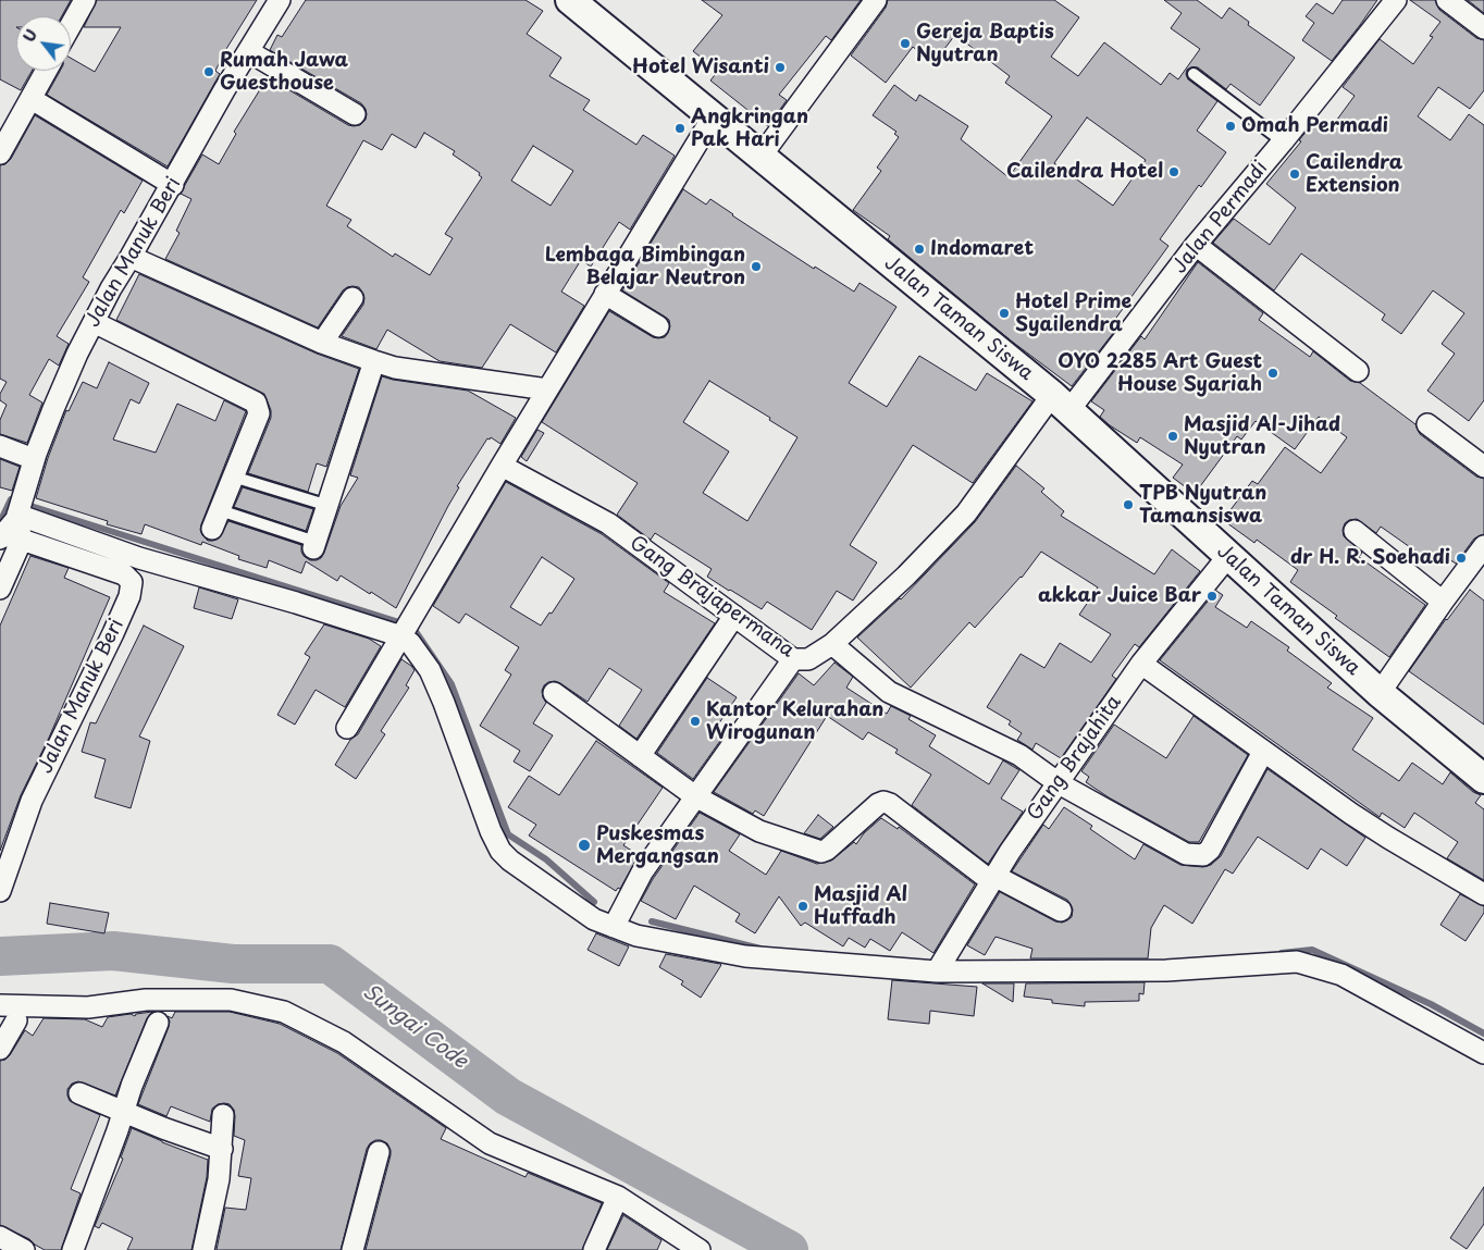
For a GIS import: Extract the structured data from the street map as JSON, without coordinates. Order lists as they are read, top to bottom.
{
  "streets": {
    "main road": ["Jalan Taman Siswa"],
    "street": [
      "Jalan Permadi",
      "Jalan Manuk Beri",
      "Gang Brajapermana",
      "Gang Brajahita"
    ]
  },
  "crossings": [
    ["Jalan Permadi", "Jalan Taman Siswa"],
    ["Jalan Permadi", "Gang Brajapermana"],
    ["Jalan Taman Siswa", "Gang Brajapermana"],
    ["Jalan Taman Siswa", "Gang Brajahita"]
  ],
  "water": ["Sungai Code"],
  "places": [
    "Gereja Baptis Nyutran",
    "Hotel Wisanti",
    "Rumah Jawa Guesthouse",
    "Omah Permadi",
    "Angkringan Pak Hari",
    "Cailendra Hotel",
    "Cailendra Extension",
    "Indomaret",
    "Lembaga Bimbingan Belajar Neutron",
    "Hotel Prime Syailendra",
    "OYO 2285 Art Guest House Syariah",
    "Masjid Al-Jihad Nyutran",
    "TPB Nyutran Tamansiswa",
    "dr H. R. Soehadi",
    "akkar Juice Bar",
    "Kantor Kelurahan Wirogunan",
    "Puskesmas Mergangsan",
    "Masjid Al Huffadh"
  ],
  "north": "top left"
}
